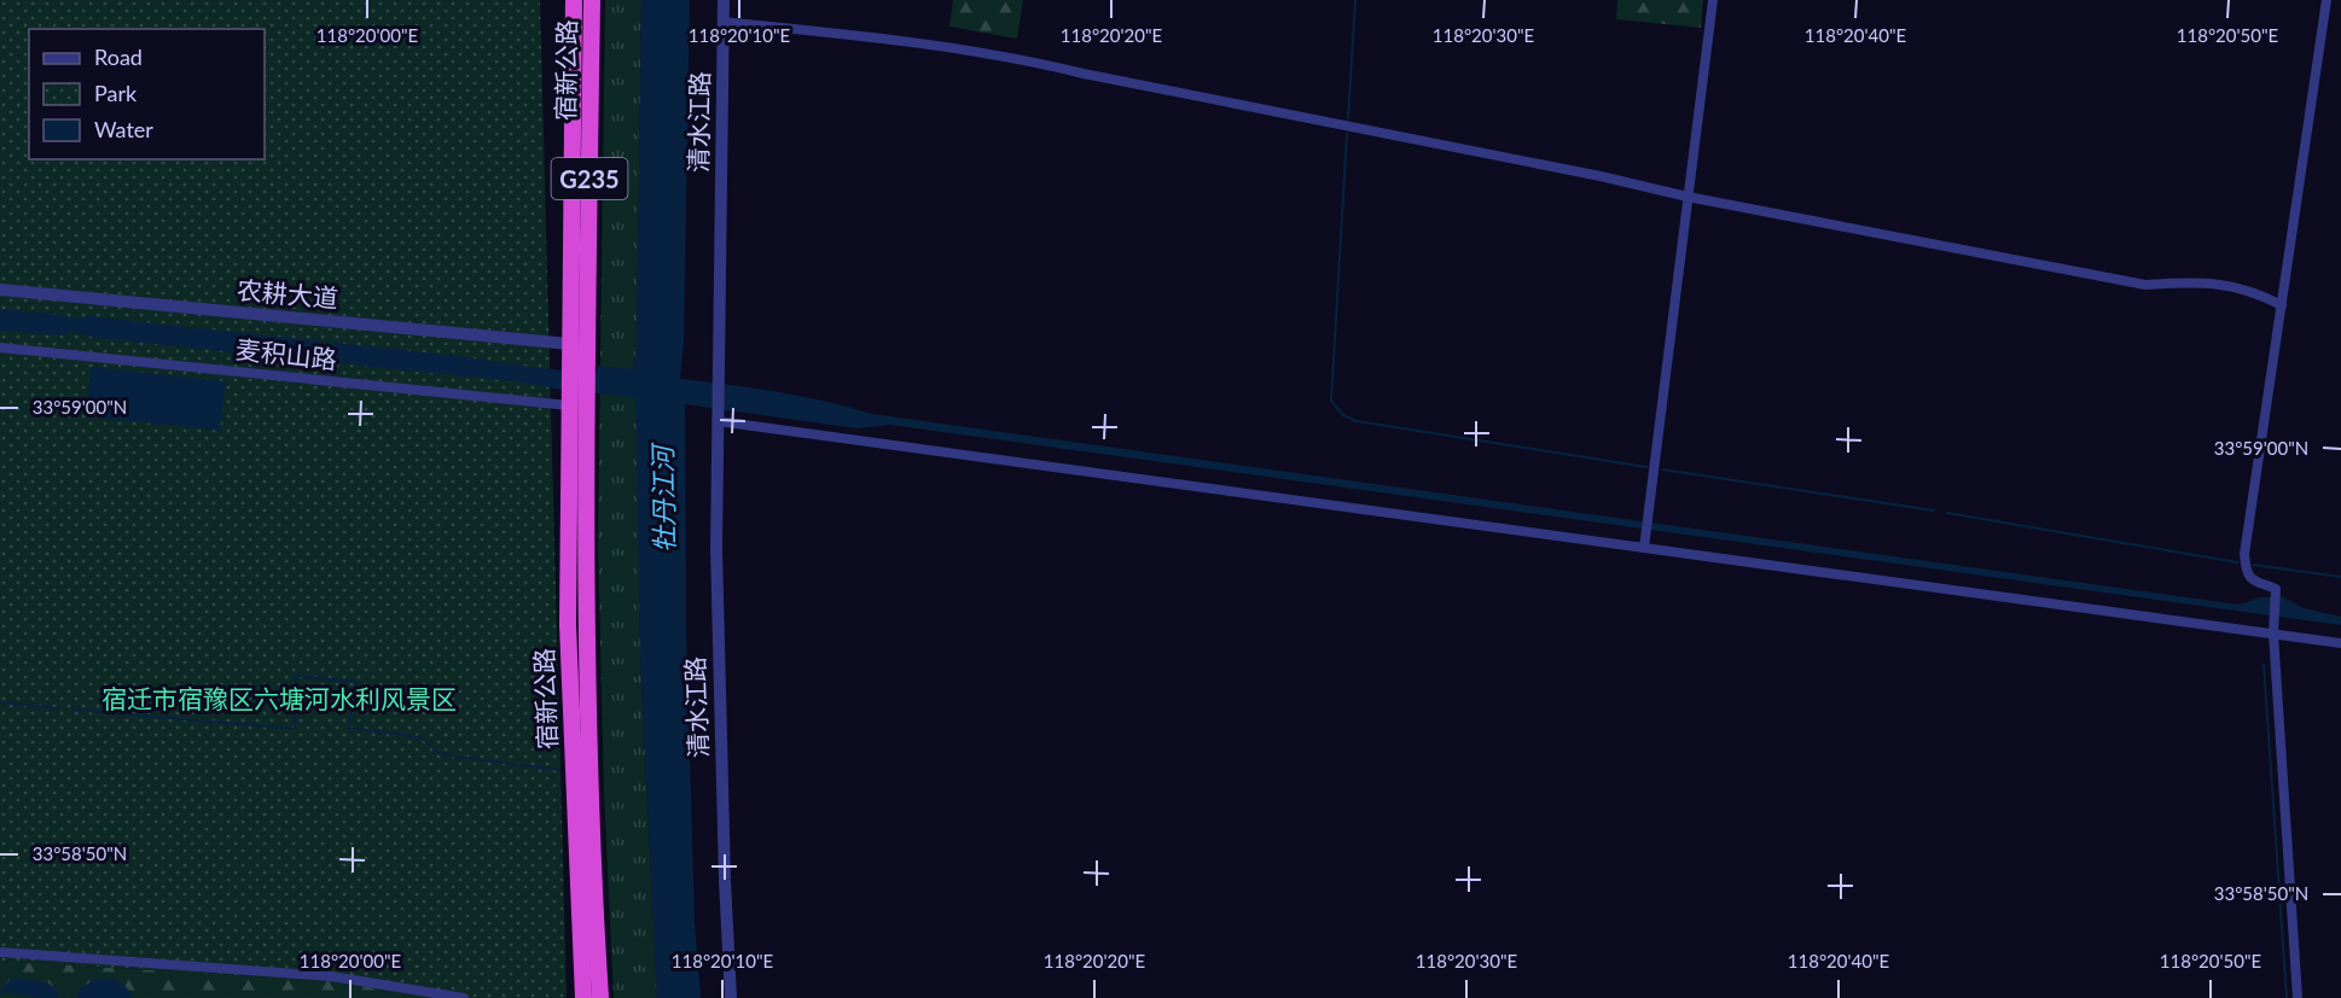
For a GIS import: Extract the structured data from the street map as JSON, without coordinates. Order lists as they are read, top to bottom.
{
  "streets": {
    "highway": ["宿新公路", "G235"],
    "street": ["清水江路", "农耕大道", "麦积山路"]
  },
  "crossings": [
    ["宿新公路", "农耕大道"],
    ["宿新公路", "麦积山路"]
  ],
  "water": ["牡丹江河"],
  "parks": ["宿迁市宿豫区六塘河水利风景区"],
  "legend": ["Road", "Park", "Water"],
  "coordinates": [
    "118°20'00\"E",
    "118°20'10\"E",
    "118°20'20\"E",
    "118°20'30\"E",
    "118°20'40\"E",
    "118°20'50\"E",
    "33°59'00\"N",
    "33°58'50\"N"
  ]
}
